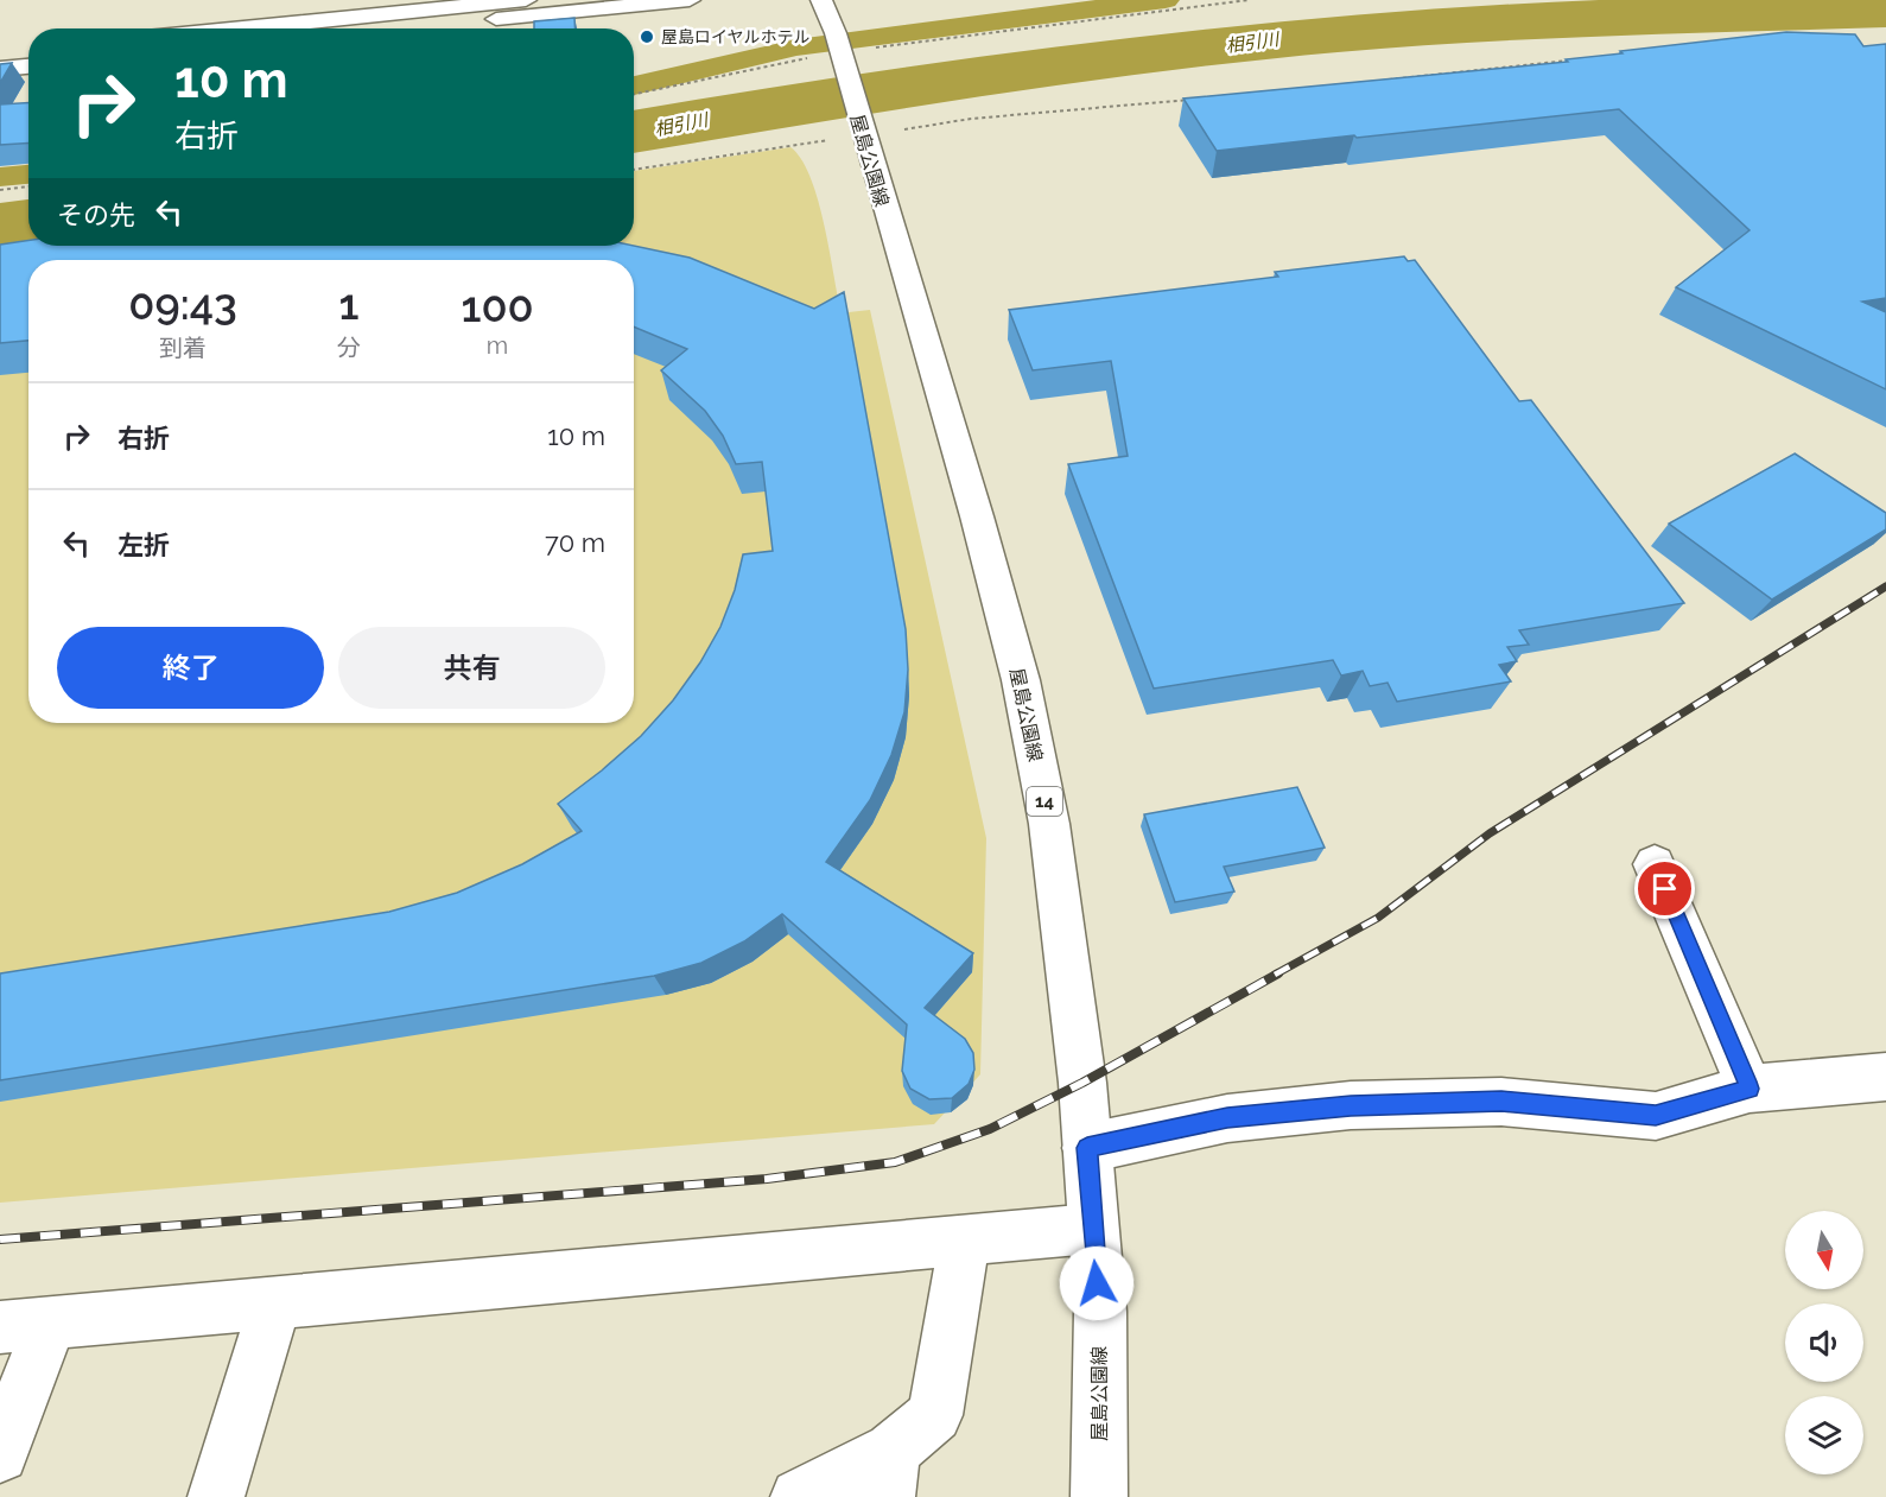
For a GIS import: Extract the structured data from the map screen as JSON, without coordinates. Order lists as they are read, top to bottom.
{
  "streets": {
    "main road": ["屋島公園線", "14"]
  },
  "water": ["相引川"],
  "places": ["屋島ロイヤルホテル"],
  "north": "bottom",
  "page": {
    "turn": ["10 m", "右折"],
    "then": "その先",
    "eta": [
      "09:43",
      "到着",
      "1",
      "分",
      "100",
      "m"
    ],
    "list": [
      {
        "name": "右折",
        "value": "10 m"
      },
      {
        "name": "左折",
        "value": "70 m"
      }
    ],
    "buttons": ["終了", "共有"]
  }
}
